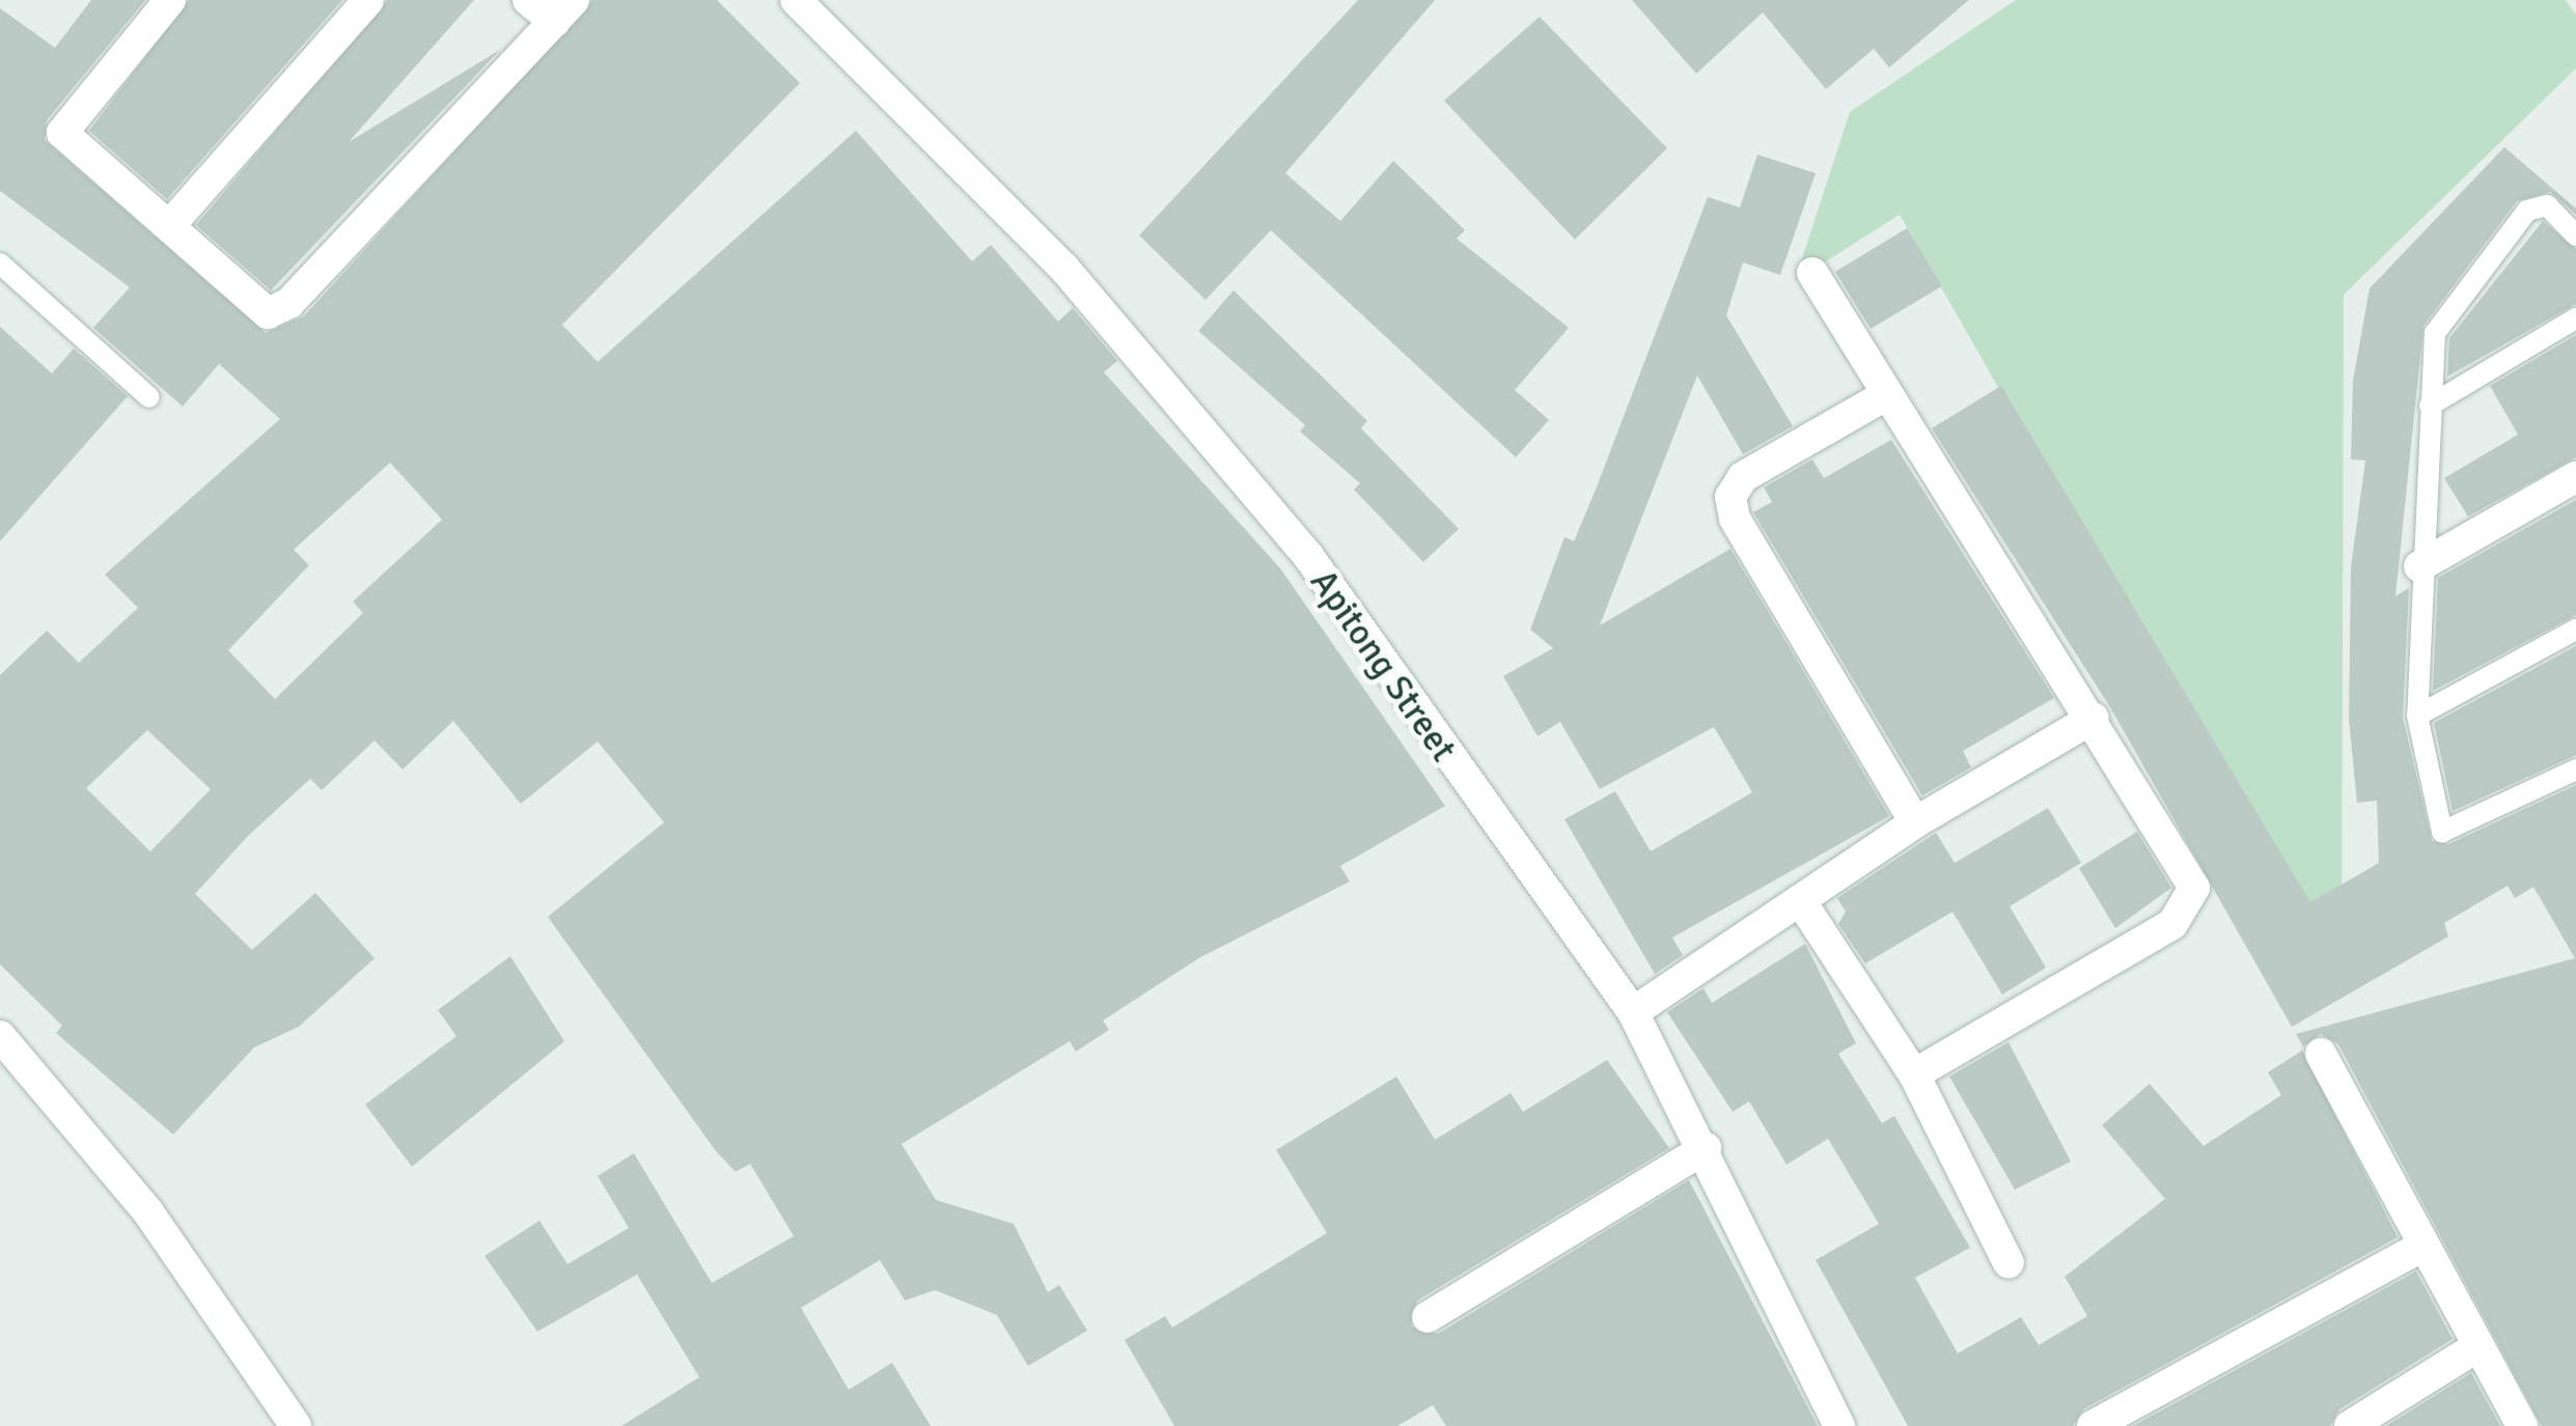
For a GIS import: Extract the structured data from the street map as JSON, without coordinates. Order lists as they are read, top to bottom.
{
  "streets": {
    "street": ["Apitong Street"]
  }
}
